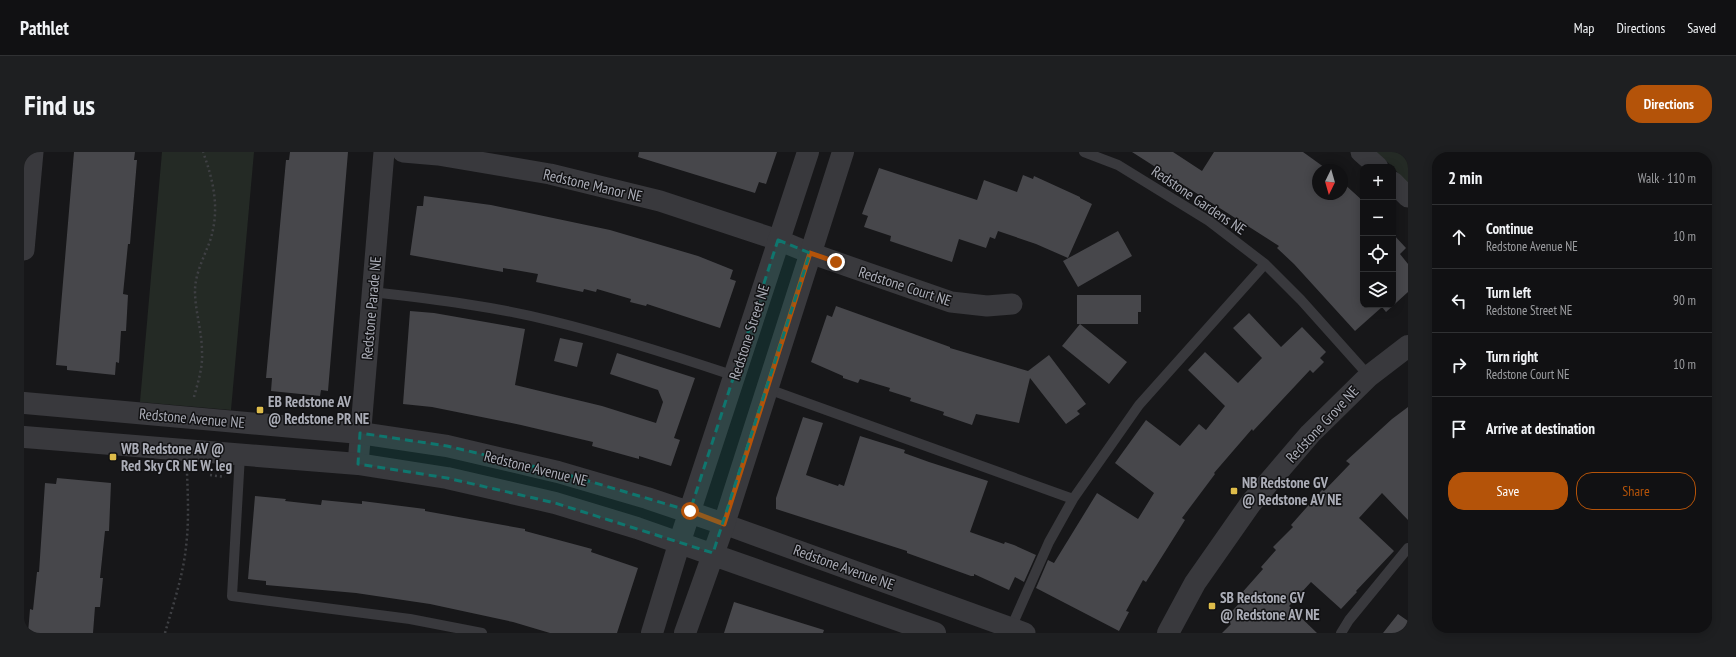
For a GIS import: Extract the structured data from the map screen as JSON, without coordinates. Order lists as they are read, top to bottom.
{
  "streets": {
    "street": [
      "Redstone Manor NE",
      "Redstone Court NE",
      "Redstone Parade NE",
      "Redstone Street NE",
      "Redstone Avenue NE",
      "Redstone Grove NE"
    ],
    "lane": ["Redstone Gardens NE"]
  },
  "crossings": [
    ["Redstone Manor NE", "Redstone Court NE"],
    ["Redstone Manor NE", "Redstone Street NE"],
    ["Redstone Gardens NE", "Redstone Grove NE"],
    ["Redstone Court NE", "Redstone Street NE"],
    ["Redstone Parade NE", "Redstone Avenue NE"],
    ["Redstone Street NE", "Redstone Avenue NE"]
  ],
  "places": {
    "transit": [
      "EB Redstone AV @ Redstone PR NE",
      "WB Redstone AV @ Red Sky CR NE W. leg",
      "NB Redstone GV @ Redstone AV NE",
      "SB Redstone GV @ Redstone AV NE"
    ]
  },
  "north": "bottom",
  "page": {
    "header": "Pathlet",
    "nav": ["Map", "Directions", "Saved"],
    "buttons": [
      "Directions",
      ["Save", "Share"]
    ],
    "title": "Find us",
    "heading": ["2 min", "Walk · 110 m"],
    "map_buttons": ["+", "−"],
    "list": [
      ["Continue", "Redstone Avenue NE", "10 m"],
      ["Turn left", "Redstone Street NE", "90 m"],
      ["Turn right", "Redstone Court NE", "10 m"],
      "Arrive at destination"
    ]
  }
}
